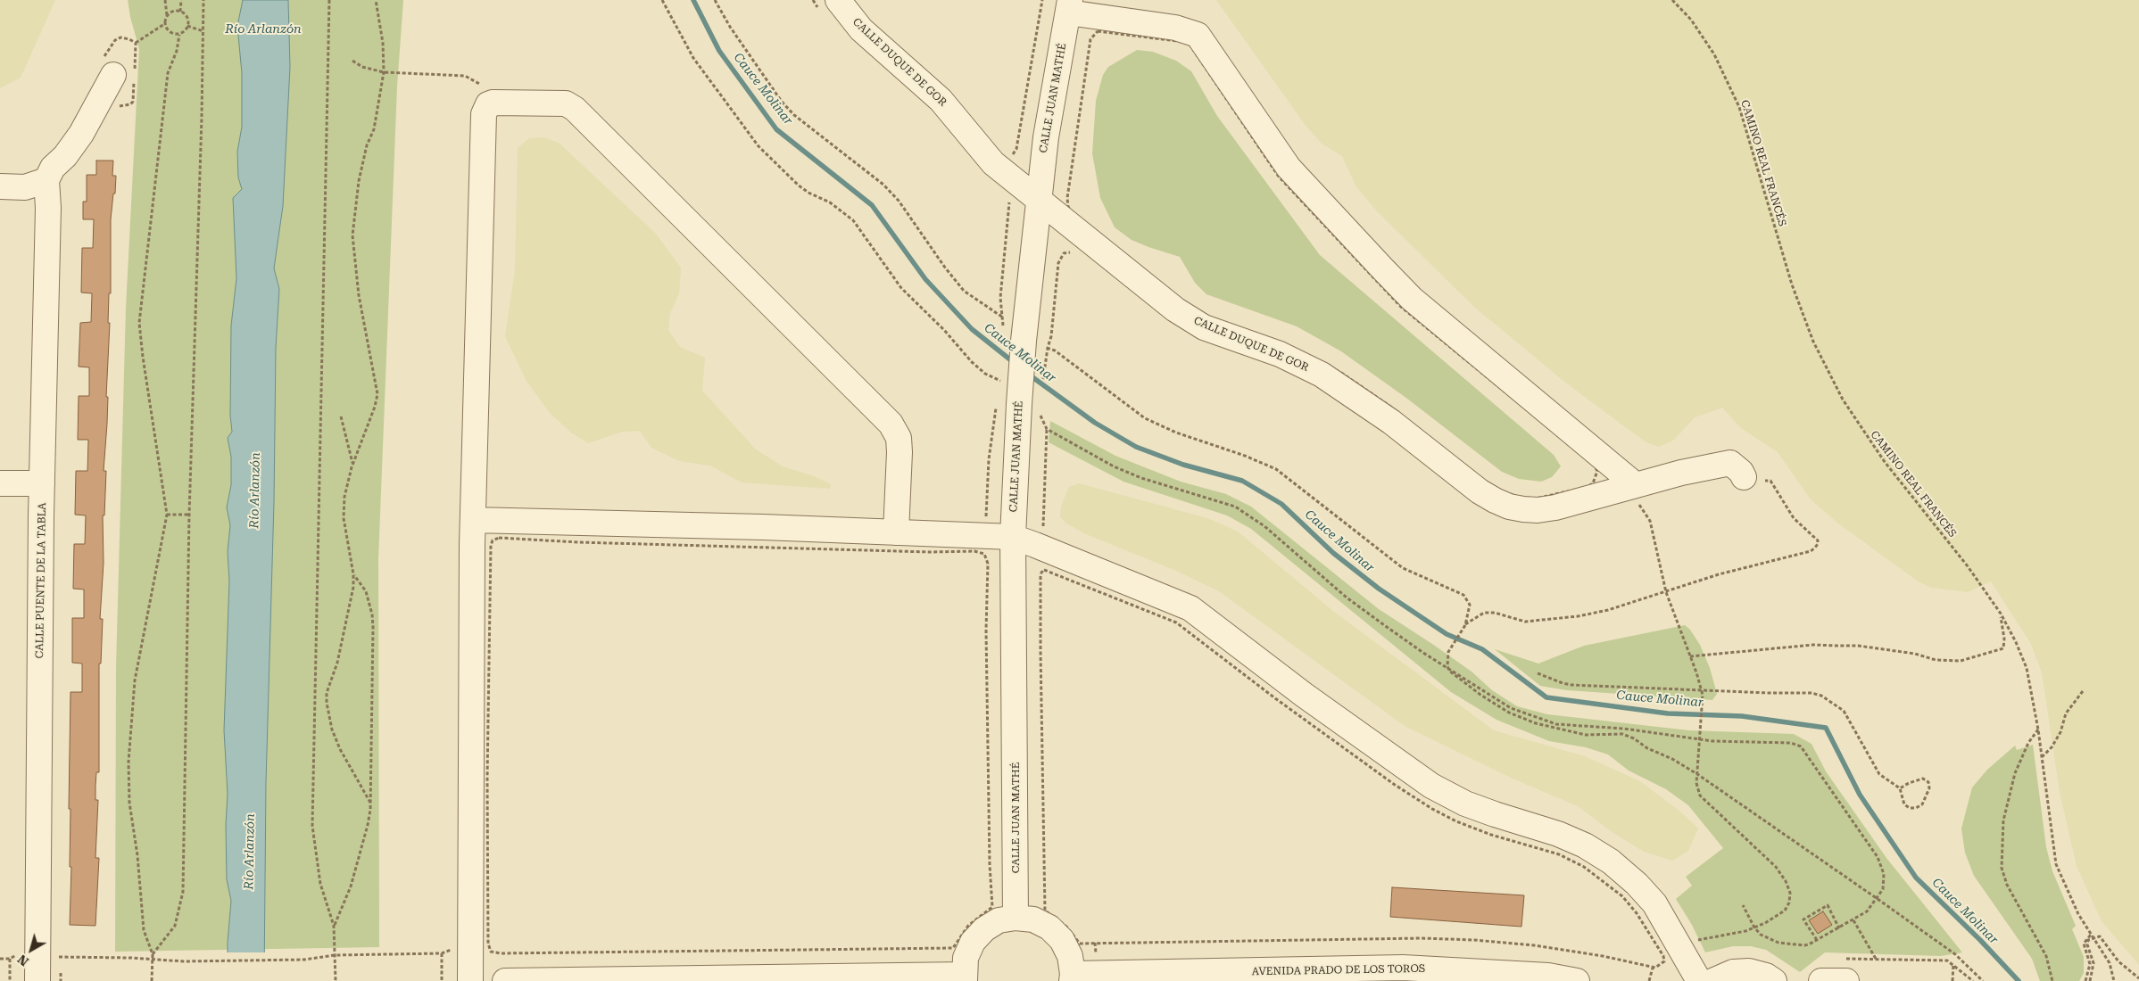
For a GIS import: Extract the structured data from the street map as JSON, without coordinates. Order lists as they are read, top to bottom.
{
  "streets": {
    "street": [
      "CALLE DUQUE DE GOR",
      "CALLE JUAN MATHÉ",
      "CALLE PUENTE DE LA TABLA",
      "AVENIDA PRADO DE LOS TOROS"
    ],
    "path": ["CAMINO REAL FRANCÉS"]
  },
  "crossings": [
    ["CALLE DUQUE DE GOR", "CALLE JUAN MATHÉ"]
  ],
  "water": ["Río Arlanzón", "Cauce Molinar"],
  "north": "bottom left"
}
